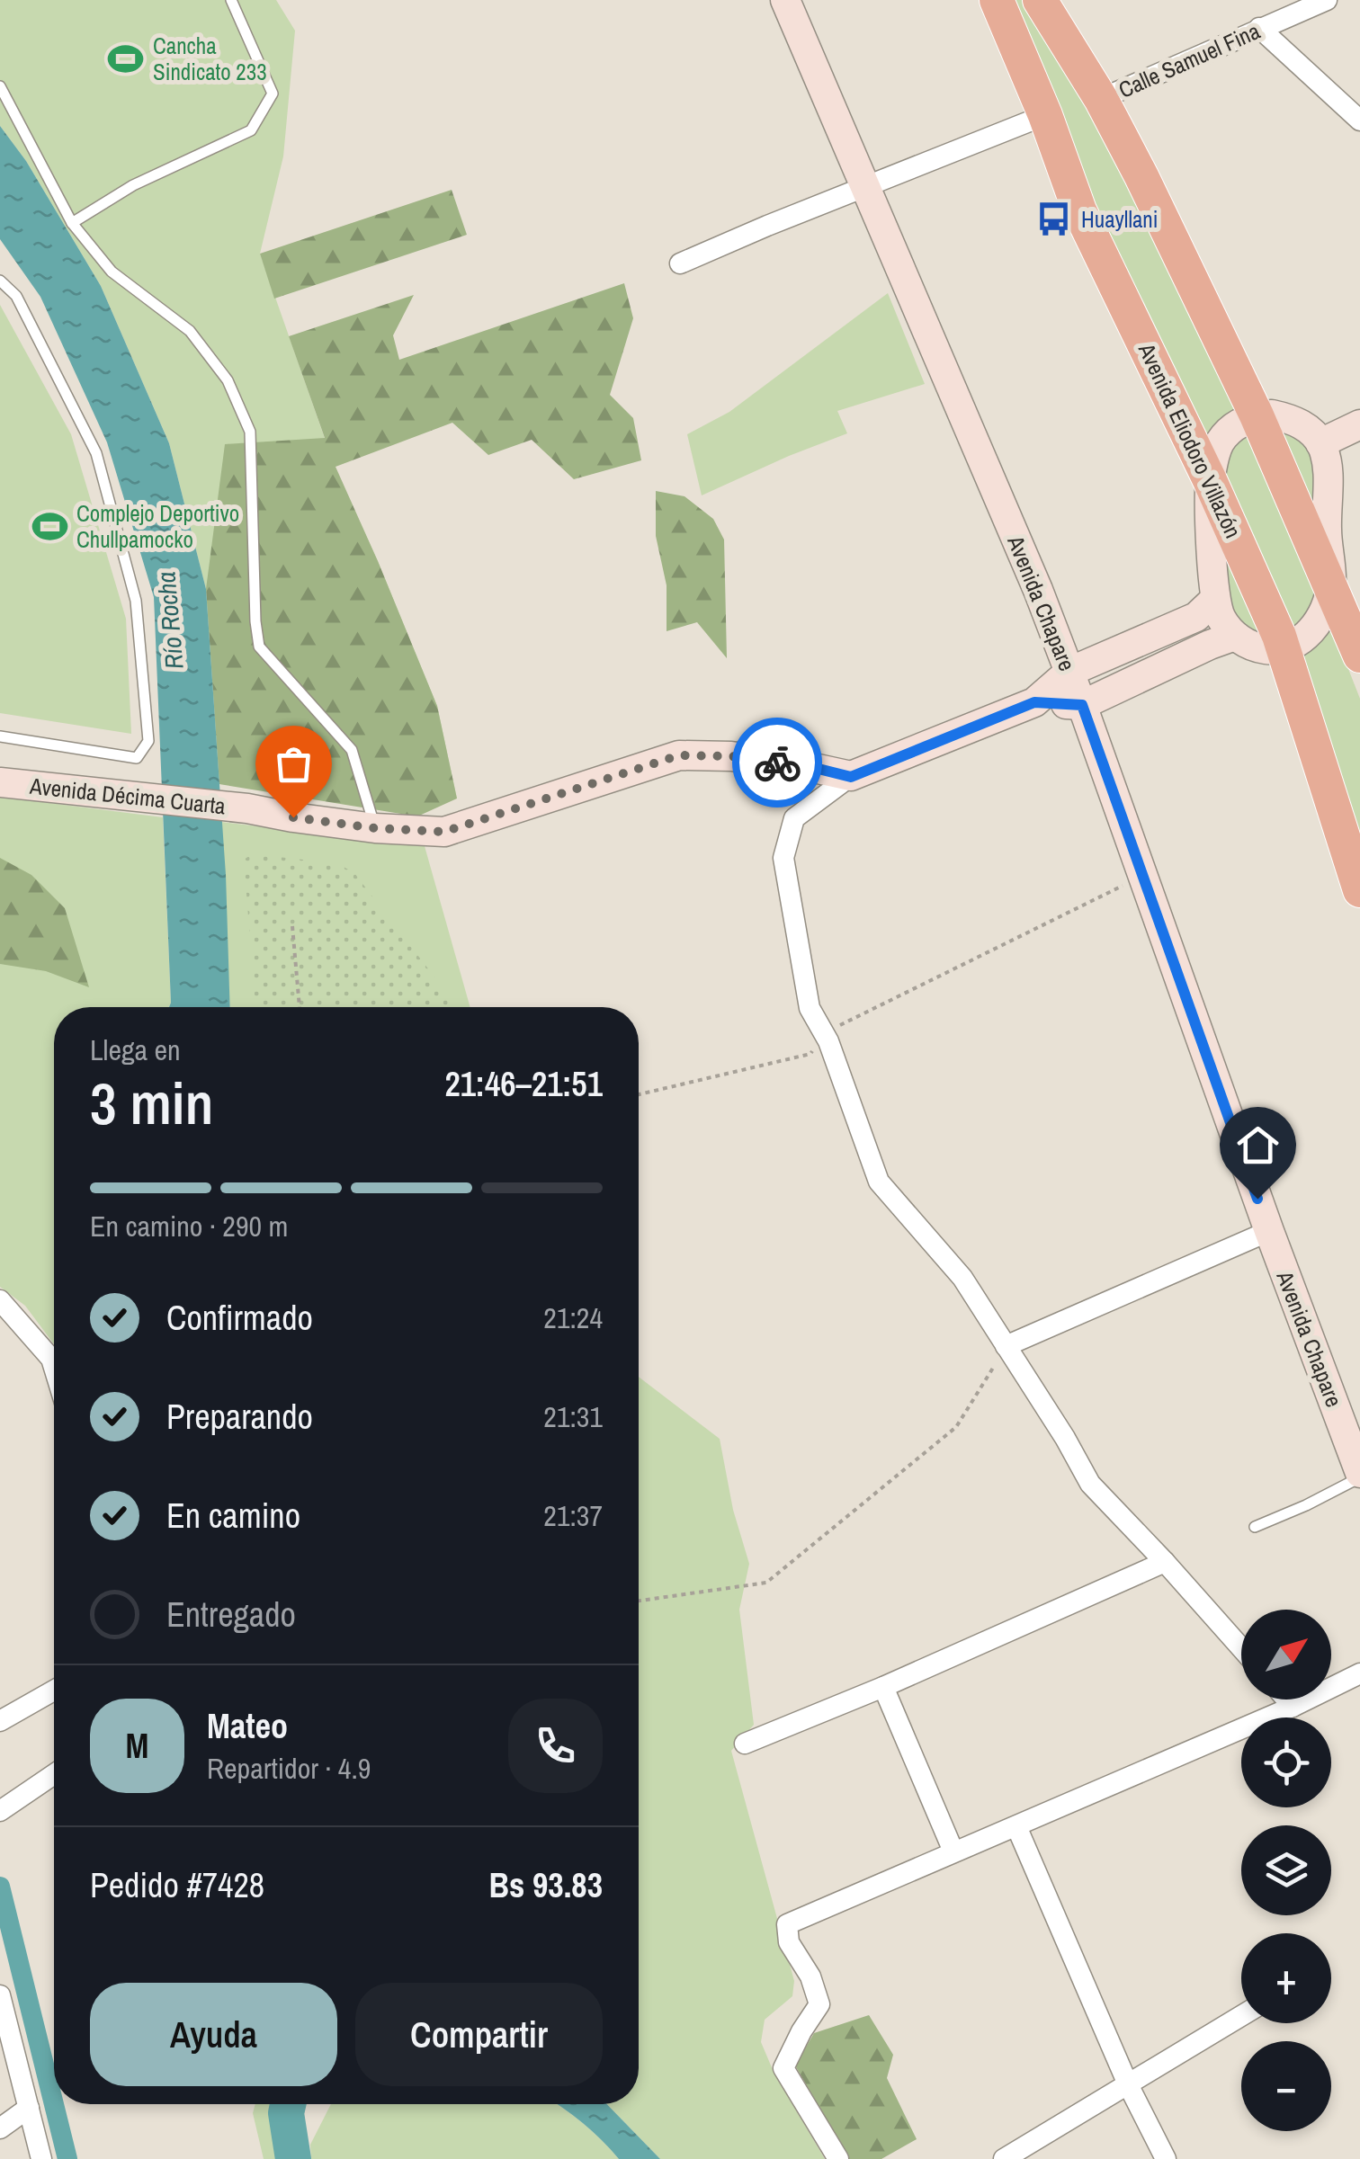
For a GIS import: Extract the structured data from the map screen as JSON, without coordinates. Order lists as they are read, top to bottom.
{
  "streets": {
    "highway": ["Avenida Eliodoro Villazón"],
    "main road": ["Avenida Chapare", "Avenida Décima Cuarta"],
    "street": ["Calle Samuel Fina"]
  },
  "water": ["Río Rocha"],
  "places": {
    "sports": ["Cancha Sindicato 233", "Complejo Deportivo Chullpamocko"],
    "bus stop": ["Huayllani"]
  },
  "north": "top right",
  "page": {
    "heading": ["3 min", "Llega en", "21:46–21:51"],
    "panel": [
      "Mateo",
      "Repartidor · 4.9",
      "Pedido #7428",
      "Bs 93.83"
    ],
    "bar": "En camino · 290 m",
    "list": [
      ["Confirmado", "21:24"],
      ["Preparando", "21:31"],
      ["En camino", "21:37"],
      "Entregado"
    ],
    "map_buttons": ["+", "−"],
    "round": "M",
    "buttons": ["Ayuda", "Compartir"]
  }
}
